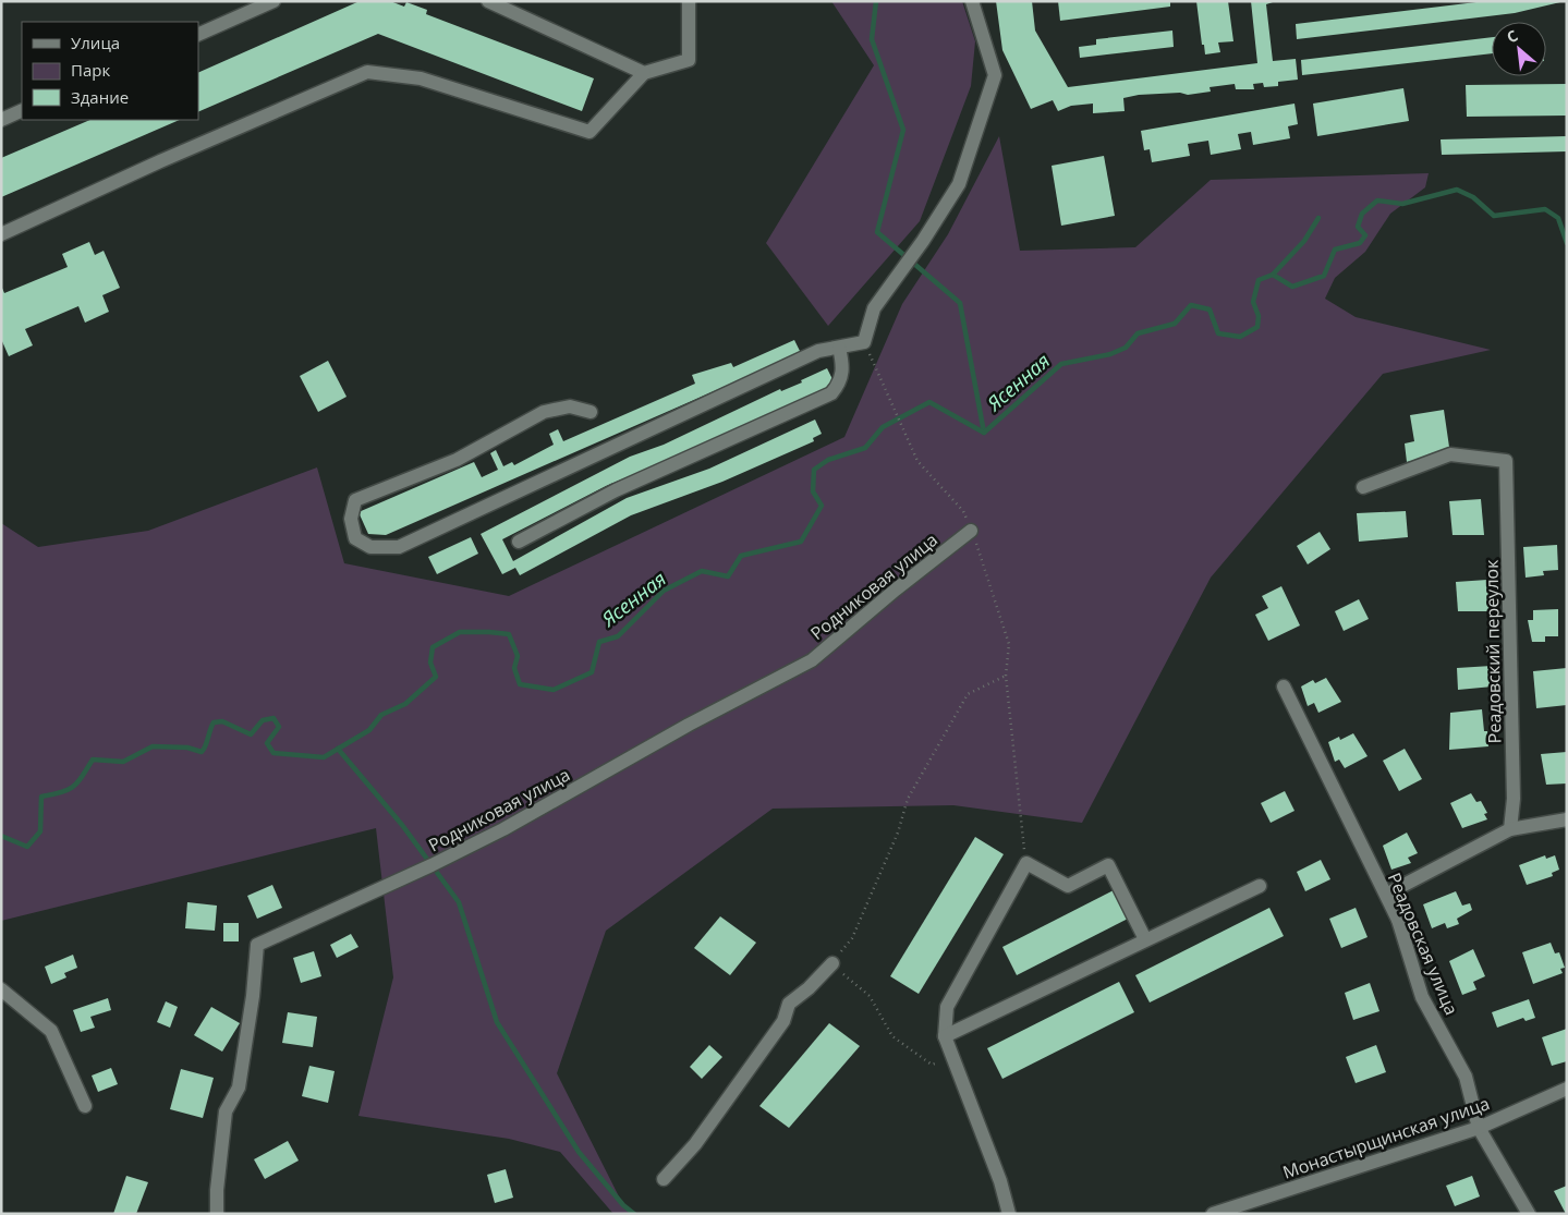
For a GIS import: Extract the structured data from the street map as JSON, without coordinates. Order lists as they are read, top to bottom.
{
  "streets": {
    "street": [
      "Родниковая улица",
      "Реадовский переулок",
      "Реадовская улица",
      "Монастырщинская улица"
    ]
  },
  "crossings": [
    ["Реадовская улица", "Монастырщинская улица"]
  ],
  "water": ["Ясенная"],
  "legend": ["Улица", "Парк", "Здание"],
  "north": "top left"
}
